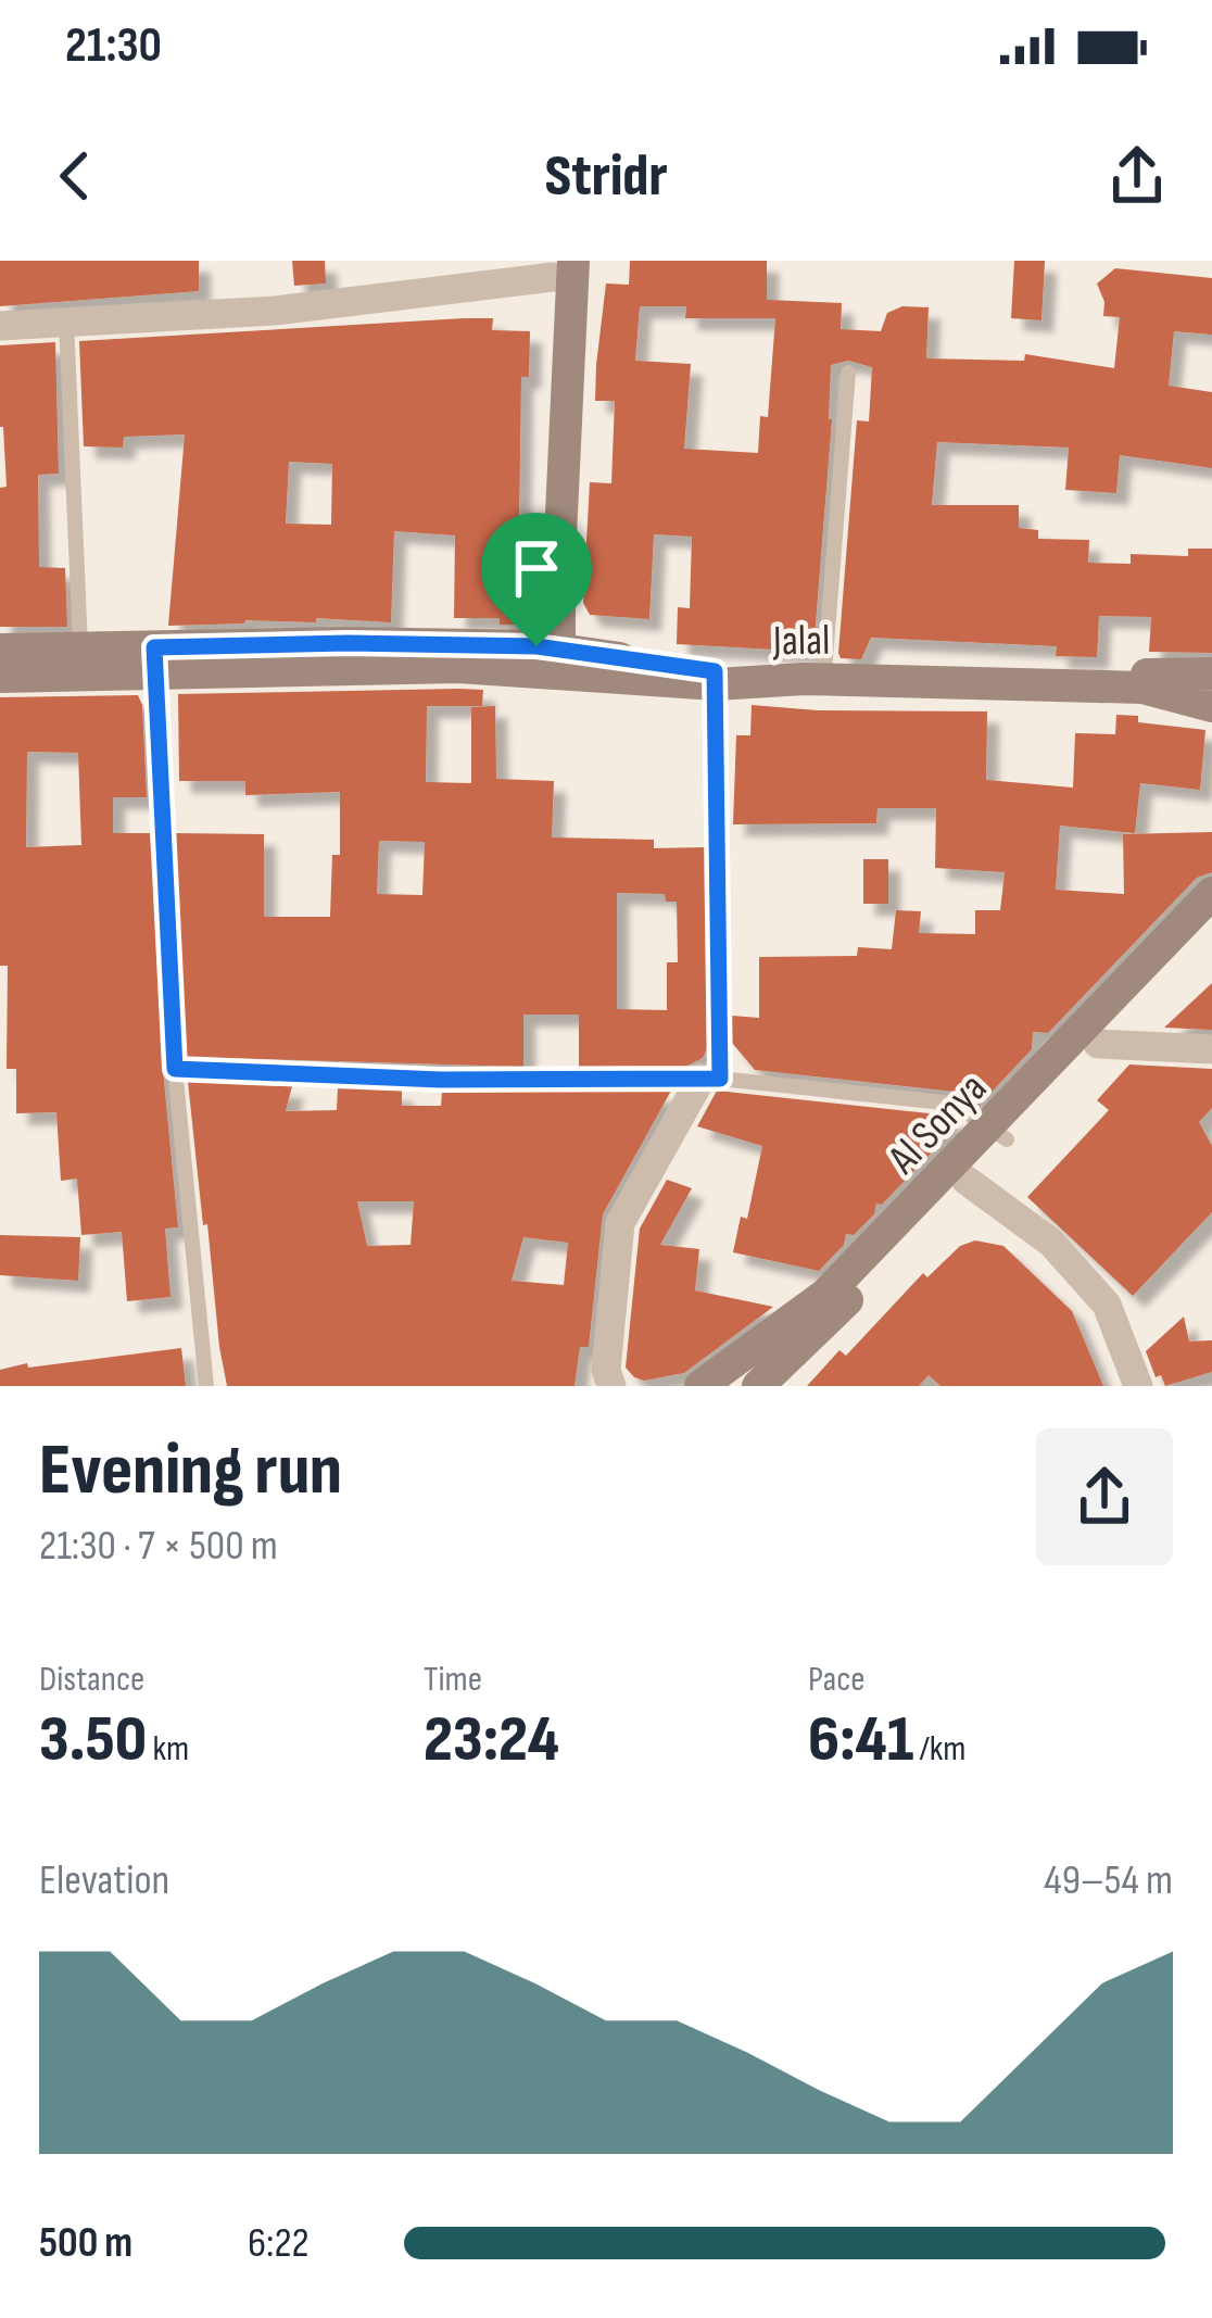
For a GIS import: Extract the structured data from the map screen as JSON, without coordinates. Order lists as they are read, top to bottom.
{
  "streets": {
    "main road": ["Jalal", "Al Sonya"]
  },
  "page": {
    "status": "21:30",
    "header": "Stridr",
    "heading": ["Evening run", "21:30 · 7 × 500 m"],
    "stats": [
      ["Distance", "3.50 km"],
      ["Time", "23:24"],
      ["Pace", "6:41 /km"]
    ],
    "chart": ["Elevation", "49–54 m"],
    "list": [
      {
        "name": "500 m",
        "note": "6:22"
      }
    ]
  }
}
